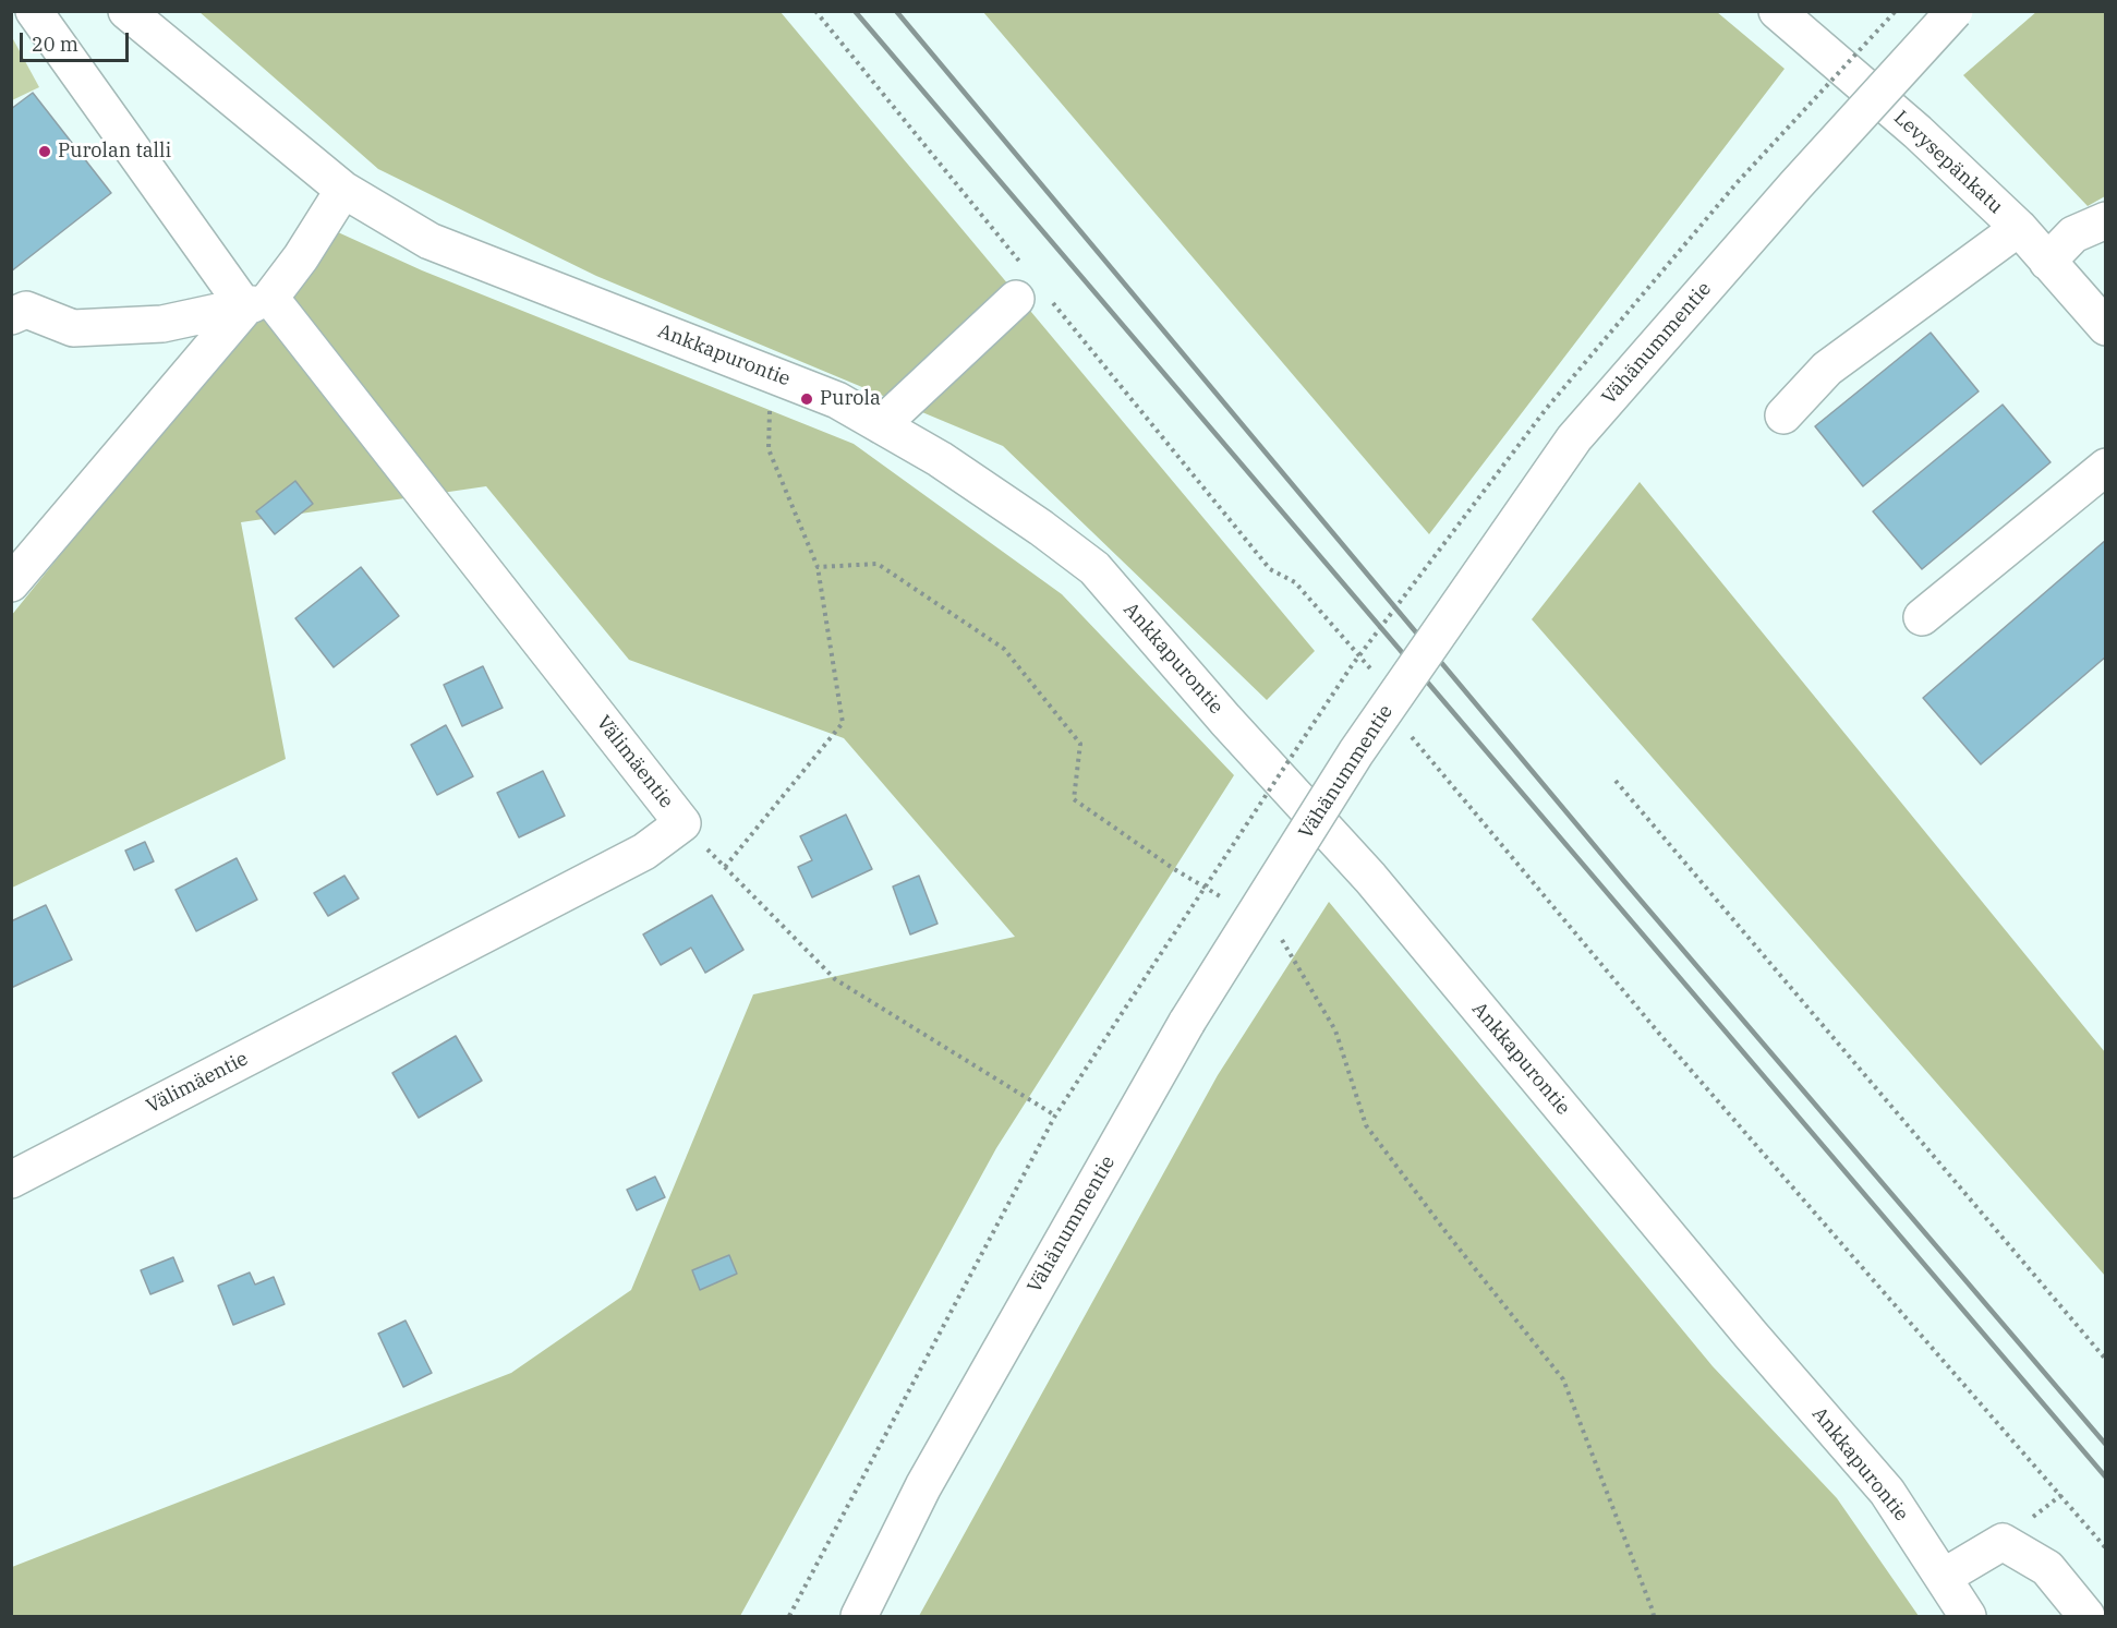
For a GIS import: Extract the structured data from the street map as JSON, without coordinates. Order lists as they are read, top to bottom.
{
  "streets": {
    "street": [
      "Levysepänkatu",
      "Vähänummentie",
      "Ankkapurontie",
      "Välimäentie"
    ]
  },
  "places": ["Purolan talli", "Purola"],
  "scale_bar": "20 m"
}
